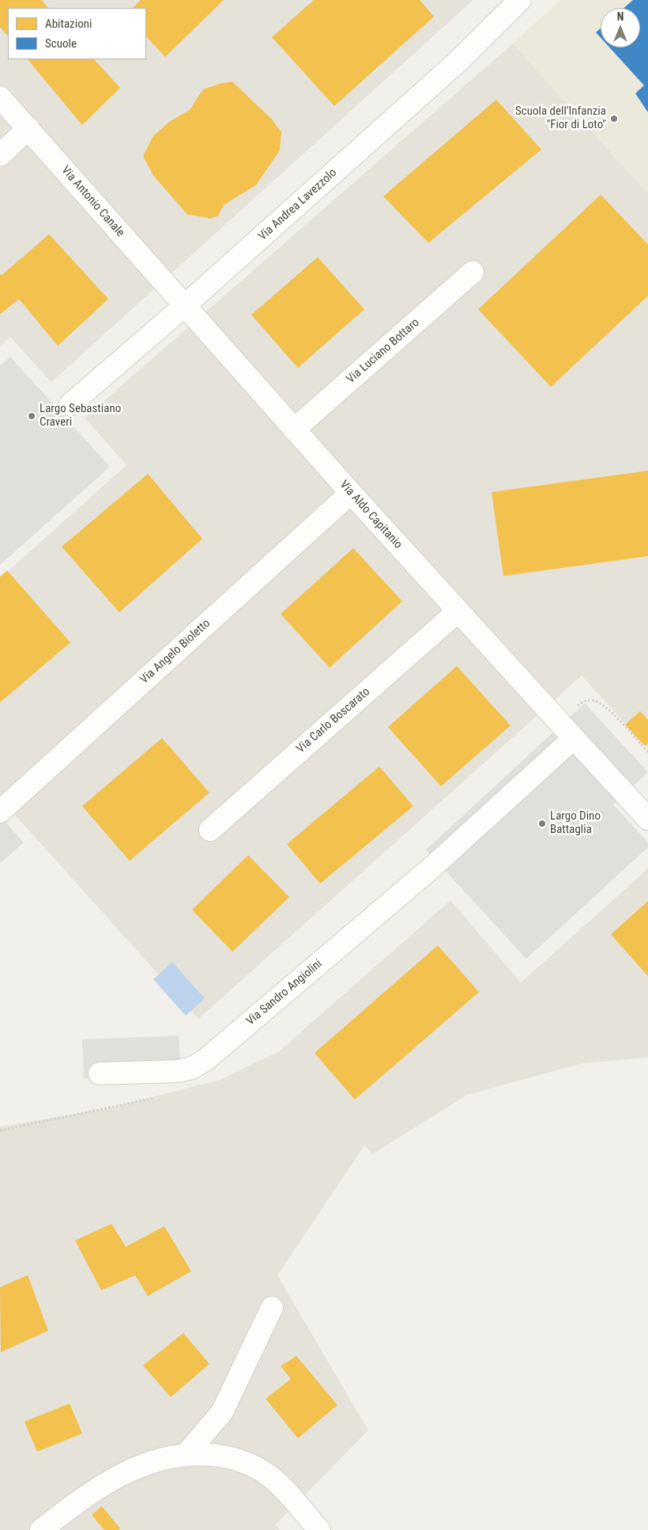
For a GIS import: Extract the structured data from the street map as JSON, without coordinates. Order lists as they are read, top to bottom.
{
  "streets": {
    "street": [
      "Via Antonio Canale",
      "Via Andrea Lavezzolo",
      "Via Luciano Bottaro",
      "Via Aldo Capitanio",
      "Via Angelo Bioletto",
      "Via Carlo Boscarato",
      "Via Sandro Angiolini"
    ]
  },
  "crossings": [
    ["Via Antonio Canale", "Via Andrea Lavezzolo"],
    ["Via Antonio Canale", "Via Aldo Capitanio"],
    ["Via Andrea Lavezzolo", "Via Aldo Capitanio"],
    ["Via Luciano Bottaro", "Via Aldo Capitanio"],
    ["Via Aldo Capitanio", "Via Angelo Bioletto"],
    ["Via Aldo Capitanio", "Via Carlo Boscarato"],
    ["Via Aldo Capitanio", "Via Sandro Angiolini"]
  ],
  "places": ["Scuola dell'Infanzia \"Fior di Loto\"", "Largo Sebastiano Craveri", "Largo Dino Battaglia"],
  "legend": ["Abitazioni", "Scuole"],
  "north": "top"
}
